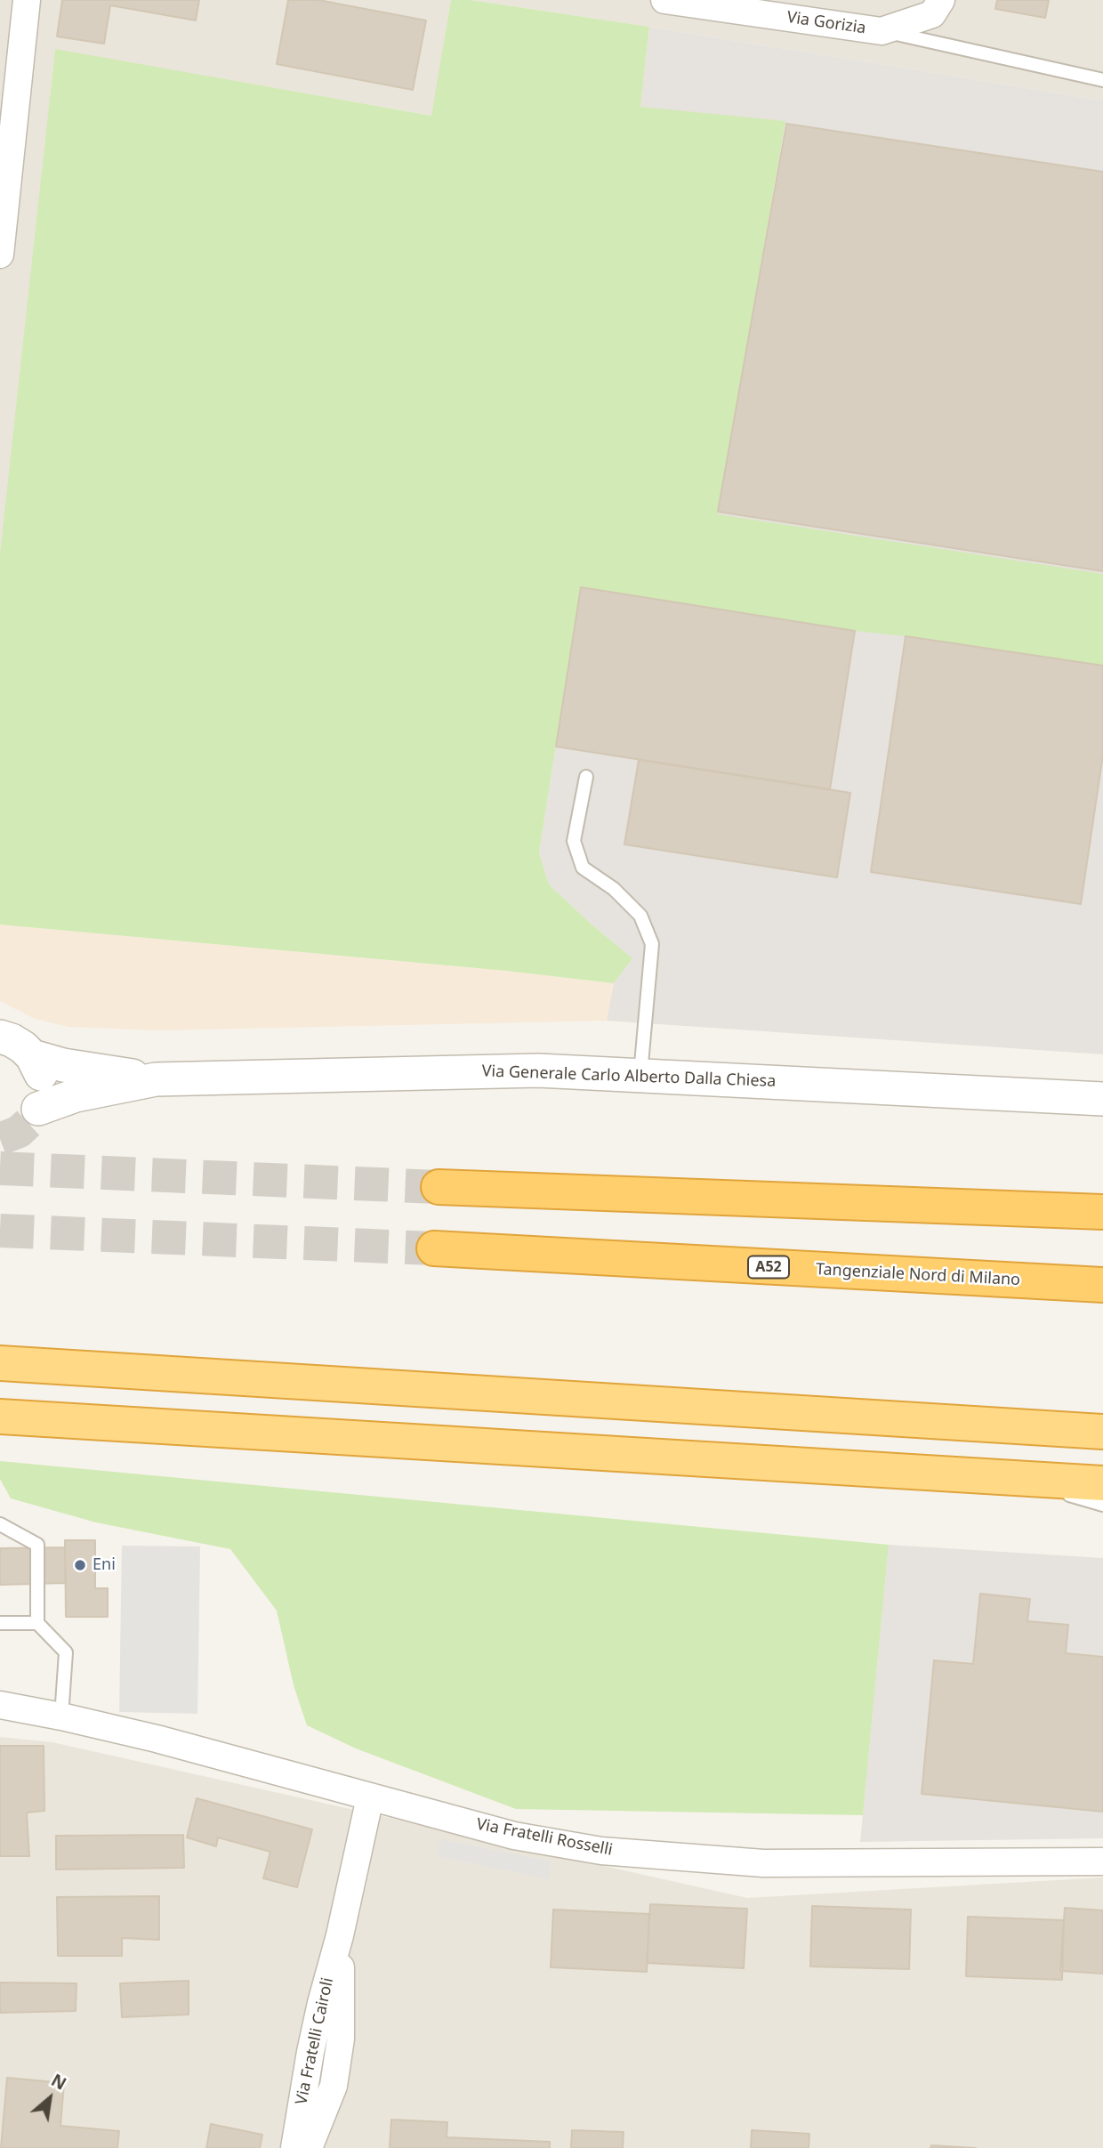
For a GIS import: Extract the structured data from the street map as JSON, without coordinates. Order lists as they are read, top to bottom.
{
  "streets": {
    "highway": ["A52", "Tangenziale Nord di Milano"],
    "street": [
      "Via Gorizia",
      "Via Generale Carlo Alberto Dalla Chiesa",
      "Via Fratelli Rosselli",
      "Via Fratelli Cairoli"
    ]
  },
  "crossings": [
    ["Via Fratelli Rosselli", "Via Fratelli Cairoli"]
  ],
  "places": ["Eni"],
  "north": "top right"
}
